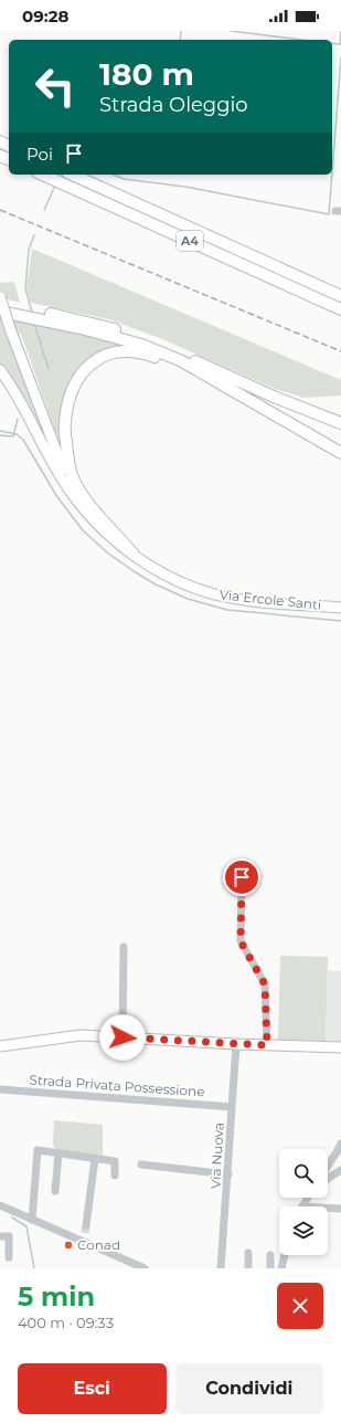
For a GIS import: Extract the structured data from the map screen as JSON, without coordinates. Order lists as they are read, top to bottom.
{
  "streets": {
    "highway": ["A4"],
    "main road": ["Via Ercole Santi"],
    "street": ["Strada Privata Possessione", "Via Nuova"]
  },
  "crossings": [
    ["Strada Privata Possessione", "Via Nuova"]
  ],
  "places": ["Conad"],
  "page": {
    "status": "09:28",
    "turn": ["180 m", "Strada Oleggio"],
    "then": "Poi",
    "heading": ["5 min", "400 m · 09:33"],
    "buttons": ["Esci", "Condividi"]
  }
}
